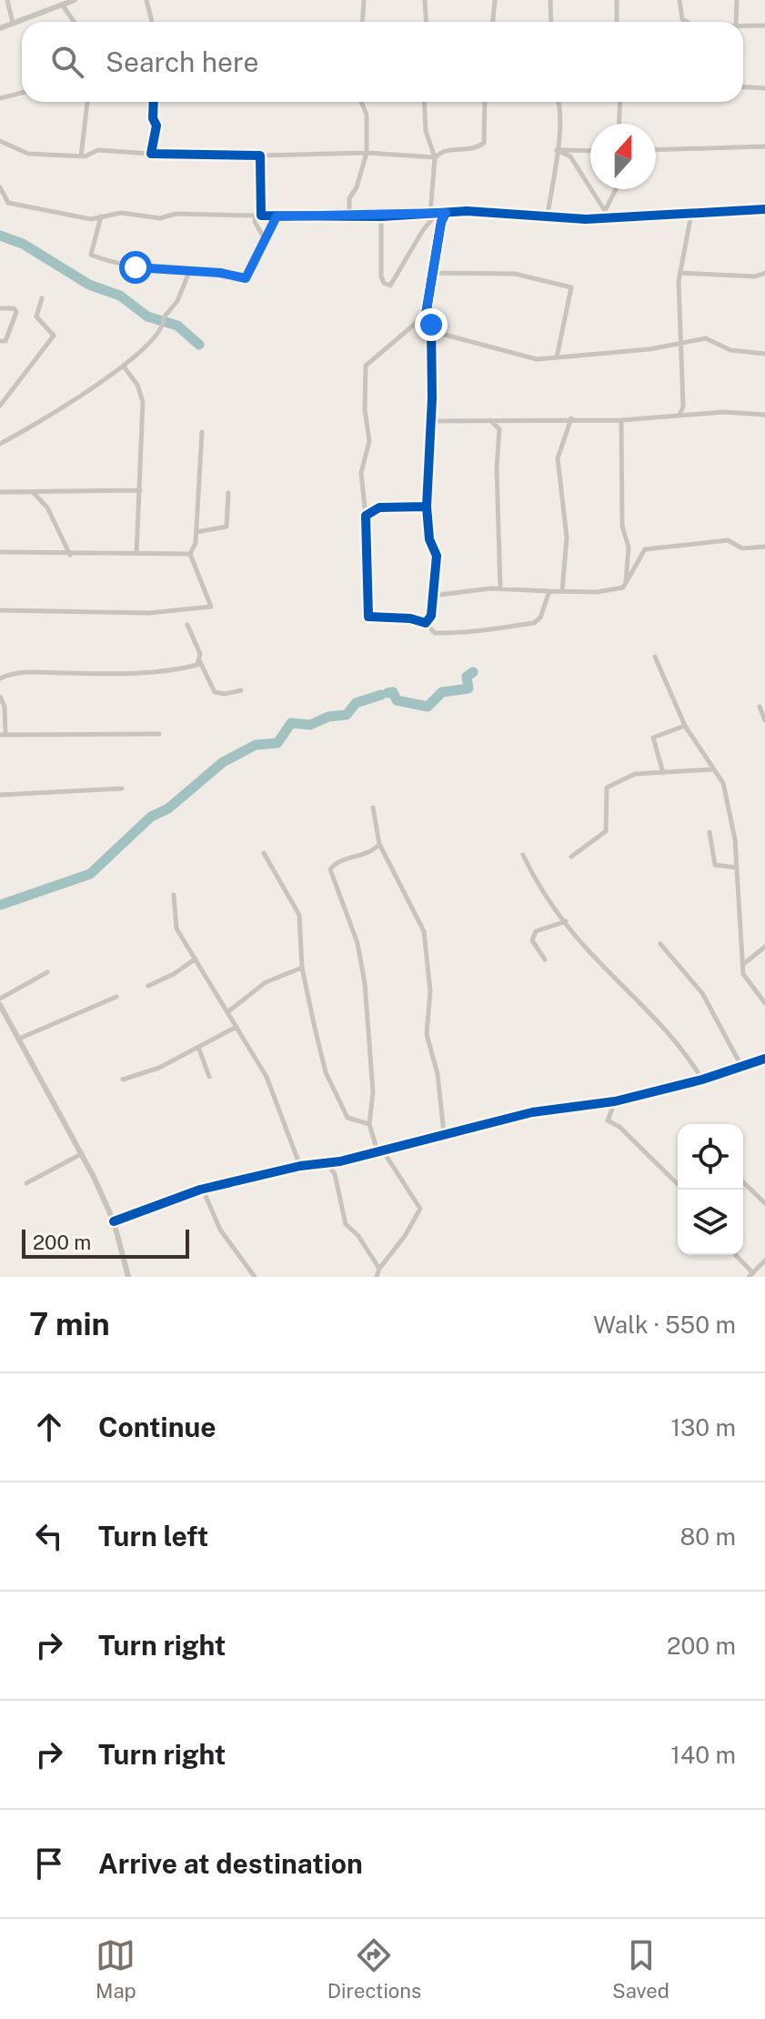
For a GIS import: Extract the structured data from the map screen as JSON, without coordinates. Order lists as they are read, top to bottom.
{
  "scale_bar": "200 m",
  "north": "top",
  "page": {
    "search": "Search here",
    "scale": "200 m",
    "heading": ["7 min", "Walk · 550 m"],
    "list": [
      ["Continue", "130 m"],
      ["Turn left", "80 m"],
      ["Turn right", "200 m"],
      ["Turn right", "140 m"],
      "Arrive at destination"
    ],
    "nav": ["Map", "Directions", "Saved"]
  }
}
